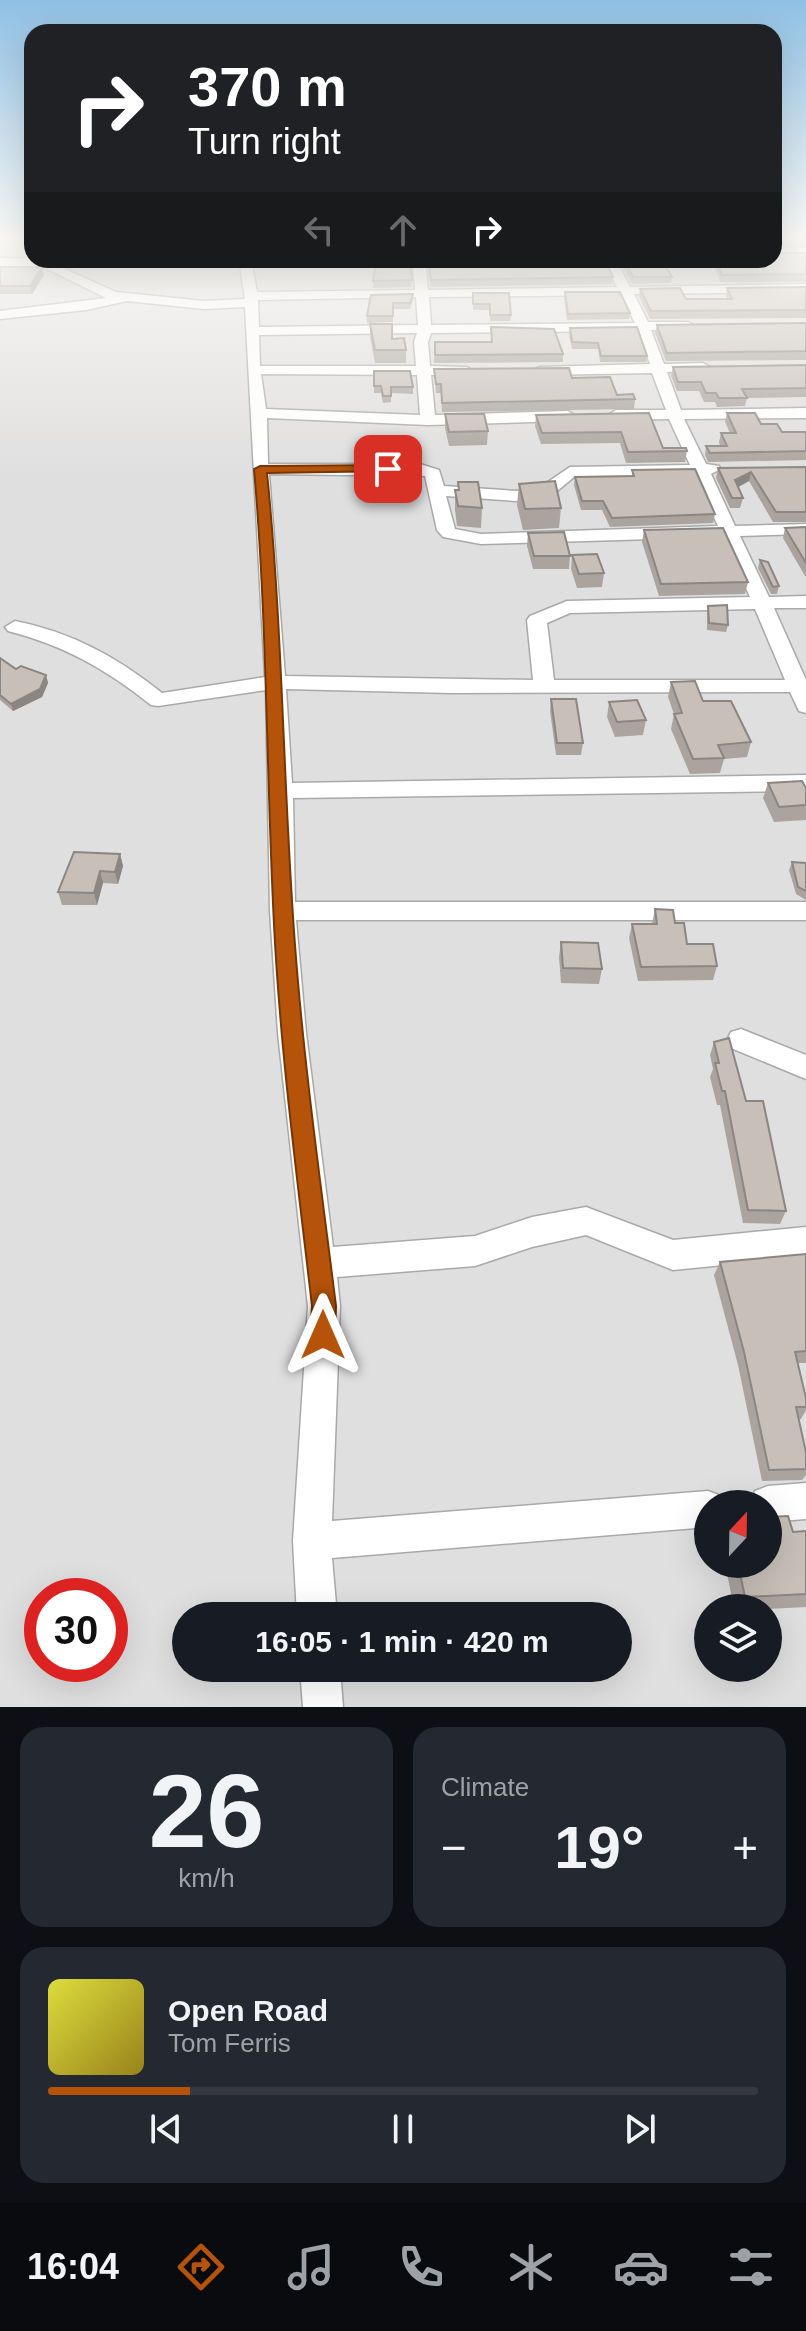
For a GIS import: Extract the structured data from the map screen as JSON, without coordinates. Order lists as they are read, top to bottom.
{
  "north": "top",
  "page": {
    "turn": ["370 m", "Turn right"],
    "limit": "30",
    "trip": "16:05 · 1 min · 420 m",
    "tile": [
      ["26", "km/h"],
      "Climate"
    ],
    "heat": ["−", "19°", "+"],
    "song": ["Open Road", "Tom Ferris"],
    "tabs": "16:04"
  }
}
